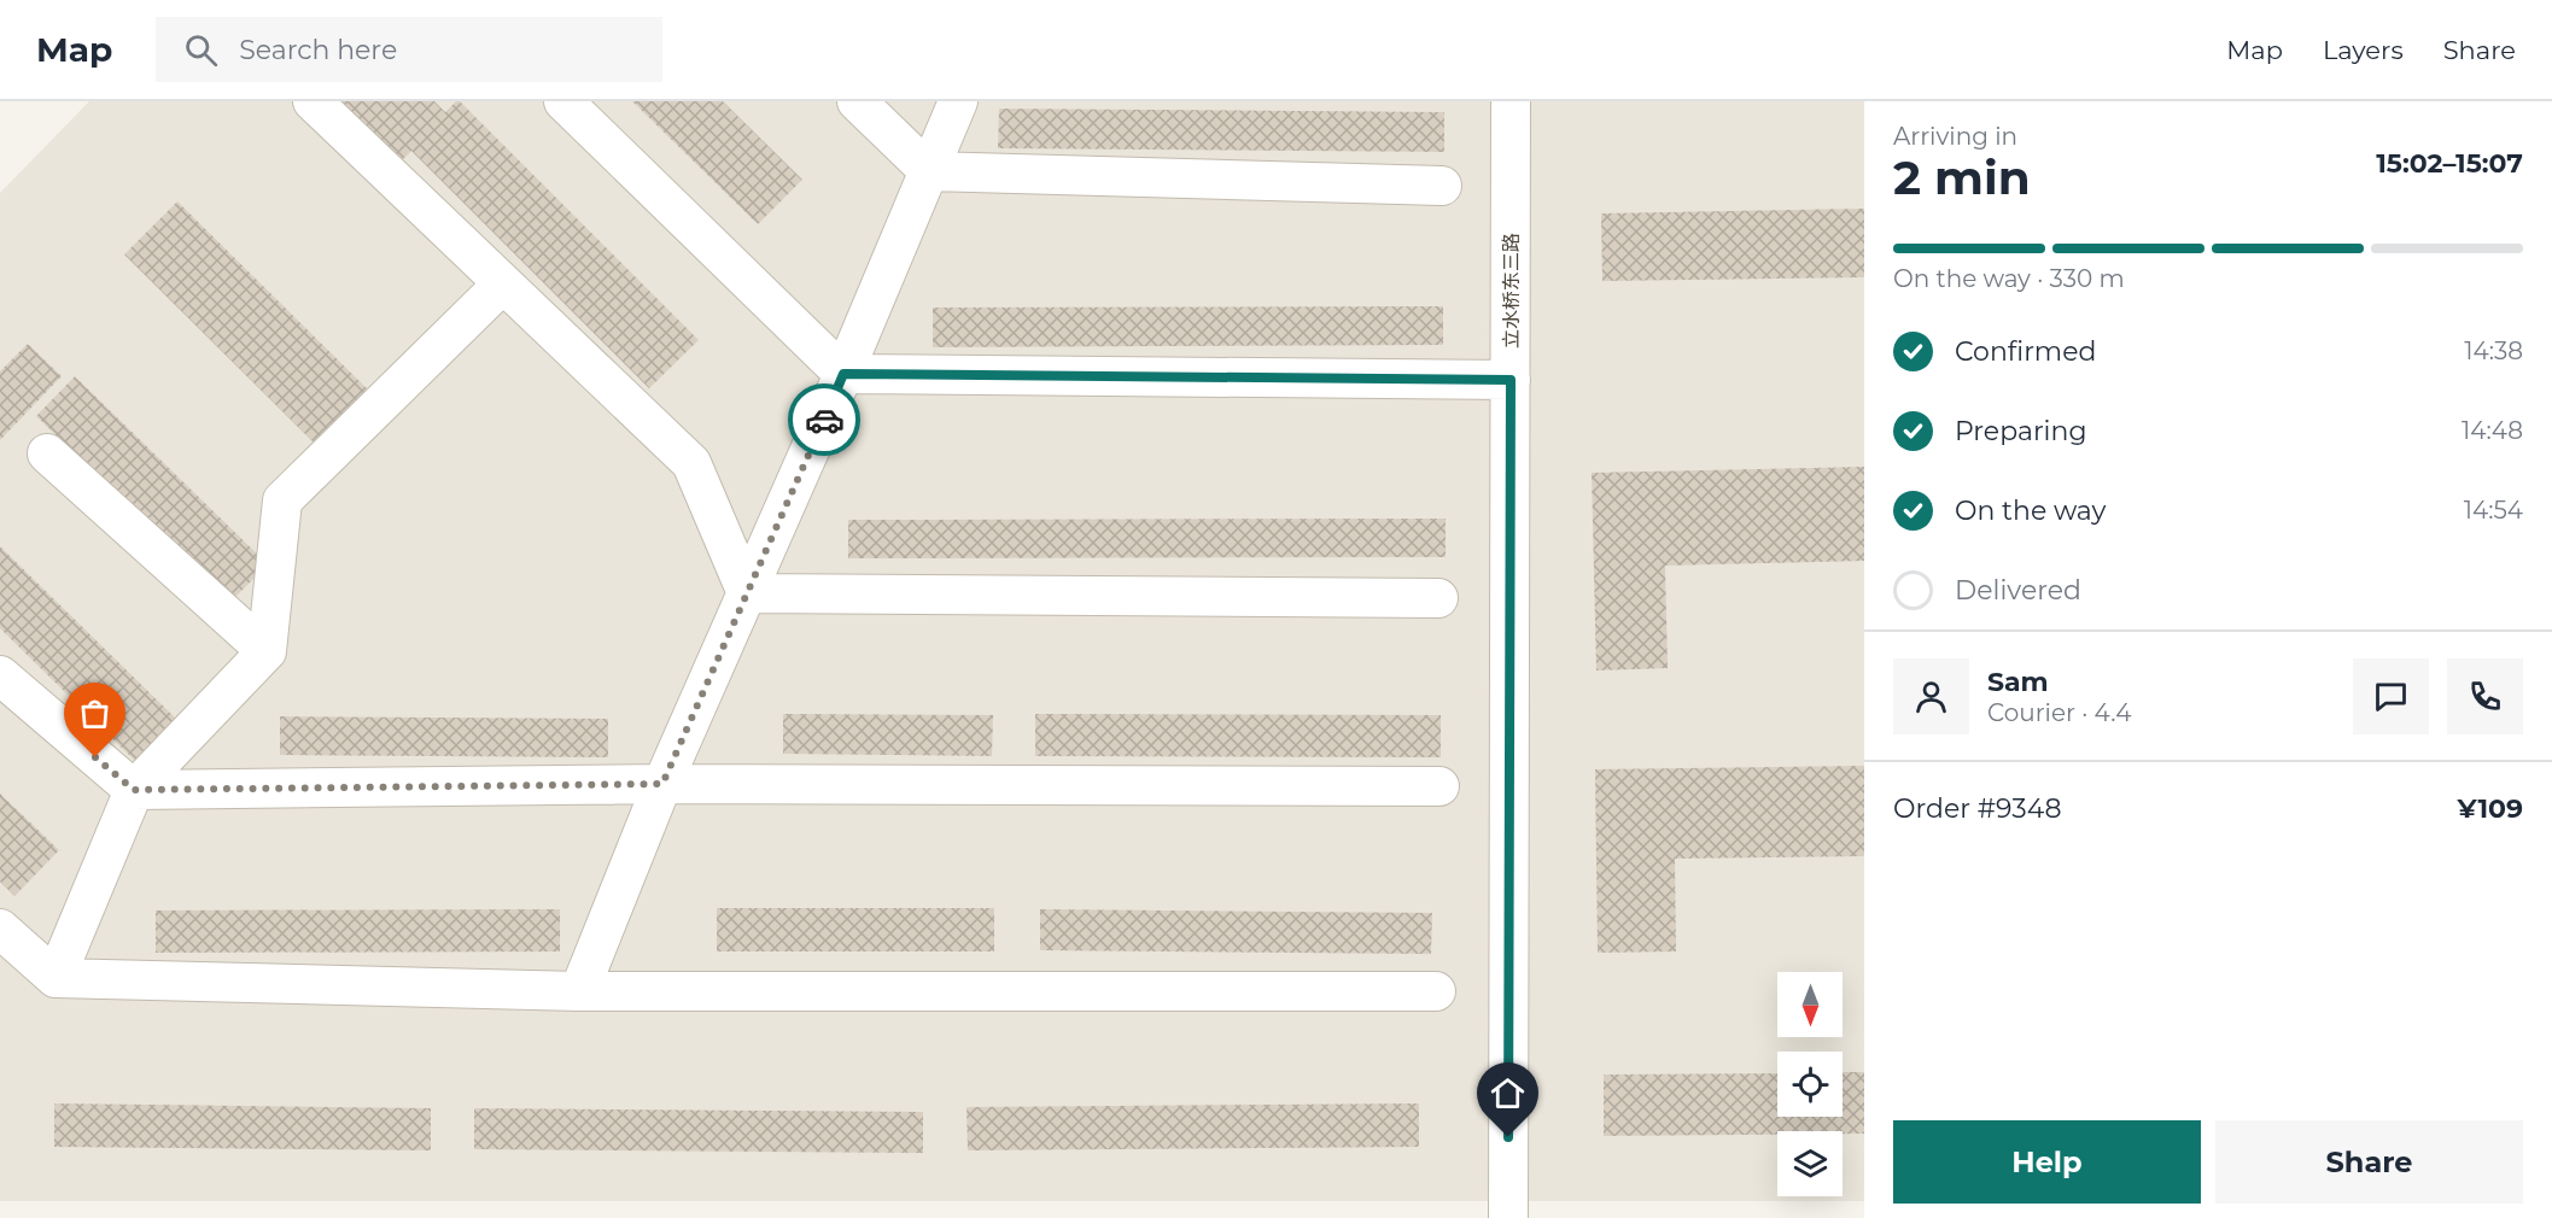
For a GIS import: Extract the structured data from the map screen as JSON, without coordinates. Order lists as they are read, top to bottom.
{
  "streets": {
    "street": ["立水桥东三路"]
  },
  "north": "bottom",
  "page": {
    "header": "Map",
    "search": "Search here",
    "nav": ["Map", "Layers", "Share"],
    "heading": ["2 min", "Arriving in", "15:02–15:07"],
    "panel": [
      "Sam",
      "Courier · 4.4",
      "Order #9348",
      "¥109"
    ],
    "bar": "On the way · 330 m",
    "list": [
      ["Confirmed", "14:38"],
      ["Preparing", "14:48"],
      ["On the way", "14:54"],
      "Delivered"
    ],
    "buttons": ["Help", "Share"]
  }
}
